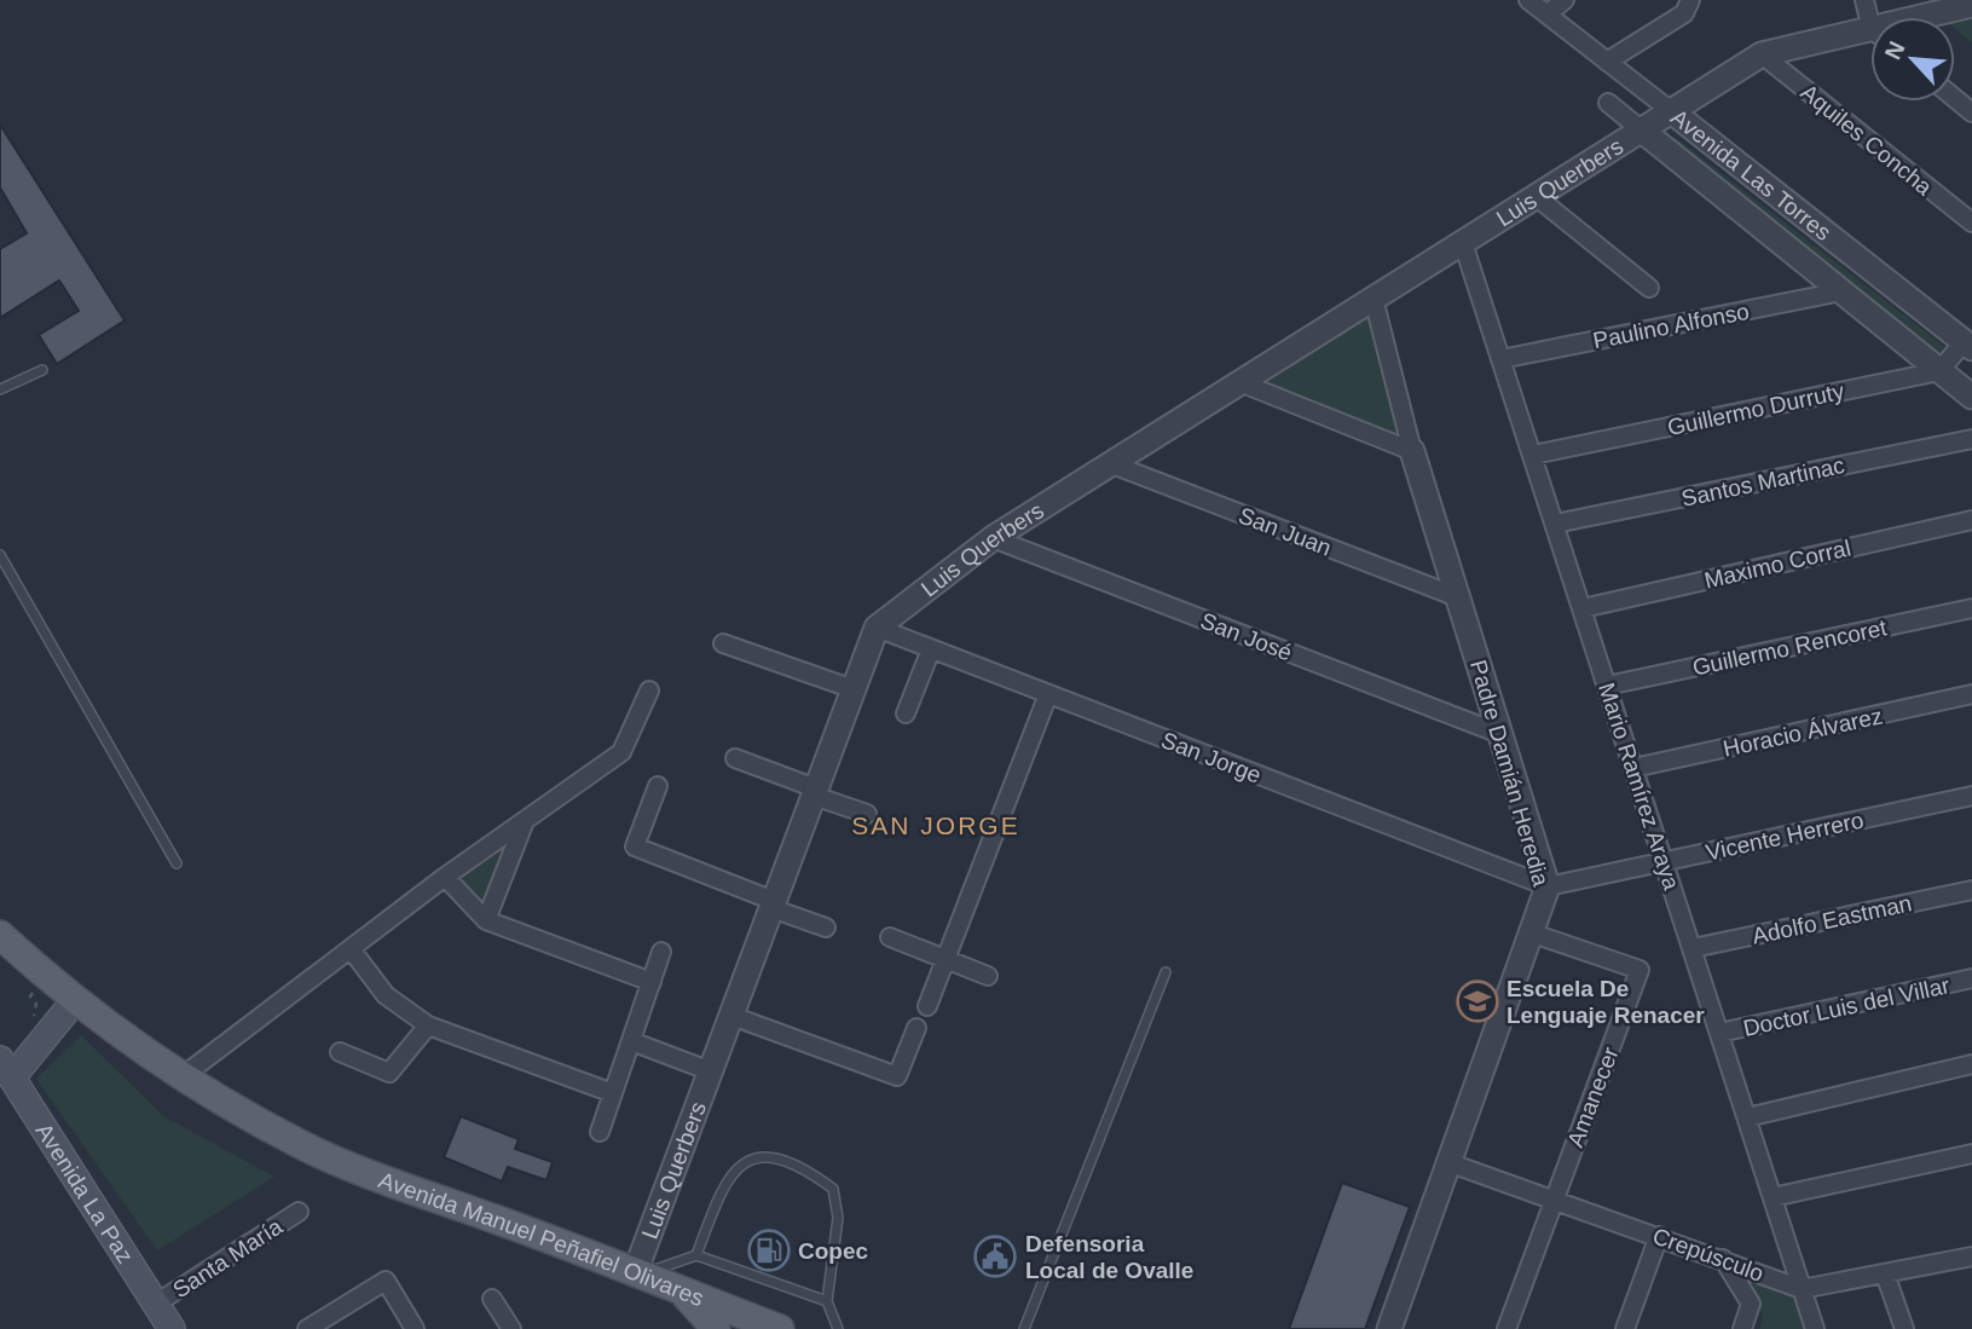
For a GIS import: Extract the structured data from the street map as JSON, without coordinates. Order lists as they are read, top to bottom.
{
  "streets": {
    "main road": ["Avenida La Paz", "Avenida Manuel Peñafiel Olivares"],
    "street": [
      "Aquiles Concha",
      "Avenida Las Torres",
      "Luis Querbers",
      "Paulino Alfonso",
      "Guillermo Durruty",
      "Santos Martinac",
      "San Juan",
      "Maximo Corral",
      "San José",
      "Guillermo Rencoret",
      "Horacio Álvarez",
      "San Jorge",
      "Padre Damián Heredia",
      "Mario Ramírez Araya",
      "Vicente Herrero",
      "Adolfo Eastman",
      "Doctor Luis del Villar",
      "Amanecer",
      "Crepúsculo",
      "Santa María"
    ]
  },
  "crossings": [
    ["Aquiles Concha", "Luis Querbers"],
    ["Avenida Las Torres", "Luis Querbers"],
    ["Avenida Las Torres", "Paulino Alfonso"],
    ["Avenida Las Torres", "Guillermo Durruty"],
    ["Luis Querbers", "San Juan"],
    ["Luis Querbers", "San José"],
    ["Luis Querbers", "San Jorge"],
    ["Luis Querbers", "Padre Damián Heredia"],
    ["Luis Querbers", "Mario Ramírez Araya"],
    ["Luis Querbers", "Avenida Manuel Peñafiel Olivares"],
    ["Paulino Alfonso", "Mario Ramírez Araya"],
    ["Guillermo Durruty", "Mario Ramírez Araya"],
    ["Santos Martinac", "Mario Ramírez Araya"],
    ["San Juan", "Padre Damián Heredia"],
    ["Maximo Corral", "Mario Ramírez Araya"],
    ["San José", "Padre Damián Heredia"],
    ["Guillermo Rencoret", "Mario Ramírez Araya"],
    ["Horacio Álvarez", "Mario Ramírez Araya"],
    ["San Jorge", "Padre Damián Heredia"],
    ["San Jorge", "Vicente Herrero"],
    ["Padre Damián Heredia", "Vicente Herrero"],
    ["Padre Damián Heredia", "Amanecer"],
    ["Padre Damián Heredia", "Crepúsculo"],
    ["Mario Ramírez Araya", "Vicente Herrero"],
    ["Mario Ramírez Araya", "Adolfo Eastman"],
    ["Mario Ramírez Araya", "Doctor Luis del Villar"],
    ["Mario Ramírez Araya", "Crepúsculo"],
    ["Amanecer", "Crepúsculo"],
    ["Avenida La Paz", "Santa María"]
  ],
  "districts": ["SAN JORGE"],
  "places": {
    "school or university": ["Escuela De Lenguaje Renacer"],
    "fuel station": ["Copec"],
    "public building": ["Defensoria Local de Ovalle"]
  },
  "north": "top left"
}
